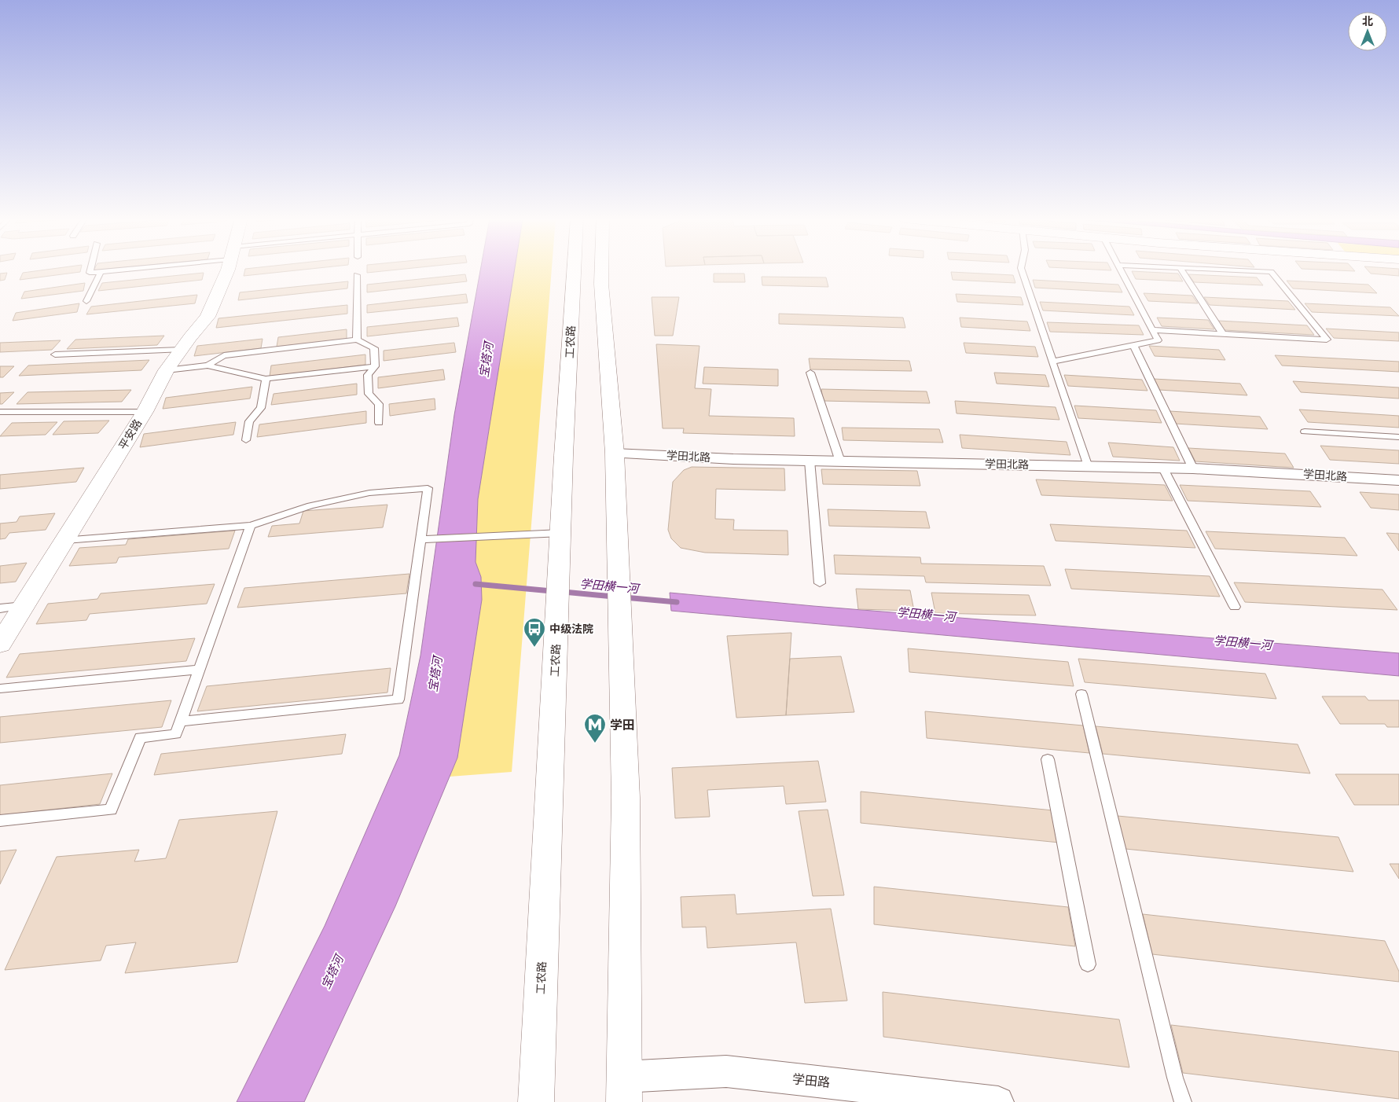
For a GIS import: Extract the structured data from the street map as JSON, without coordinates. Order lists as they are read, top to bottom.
{
  "streets": {
    "main road": ["工农路", "平安路"],
    "street": ["学田北路", "学田路"]
  },
  "water": ["宝塔河", "学田横一河"],
  "places": {
    "bus stop": ["中级法院"],
    "metro station": ["学田"]
  },
  "north": "top"
}
